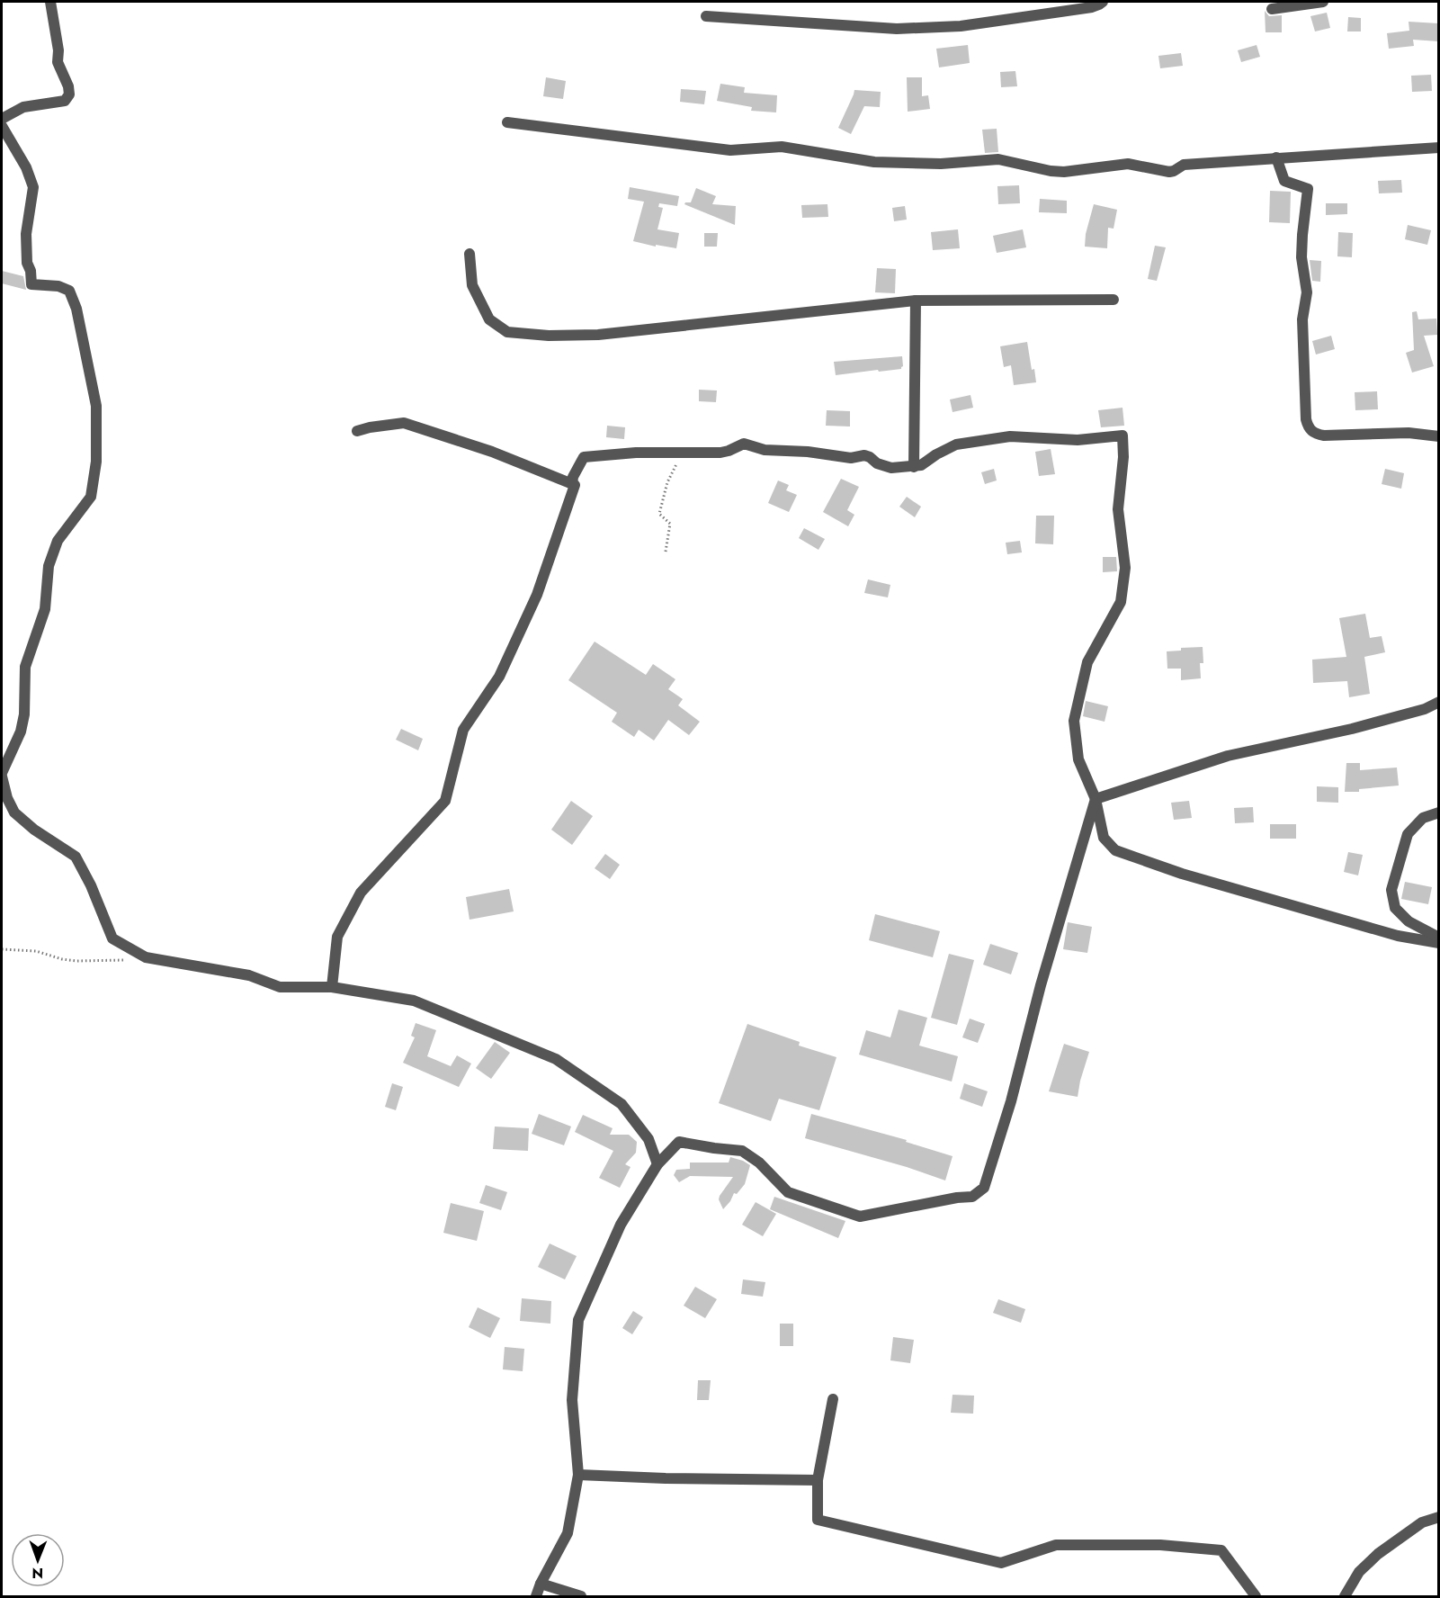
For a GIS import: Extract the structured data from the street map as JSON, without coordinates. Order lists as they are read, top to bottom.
{
  "north": "bottom"
}
